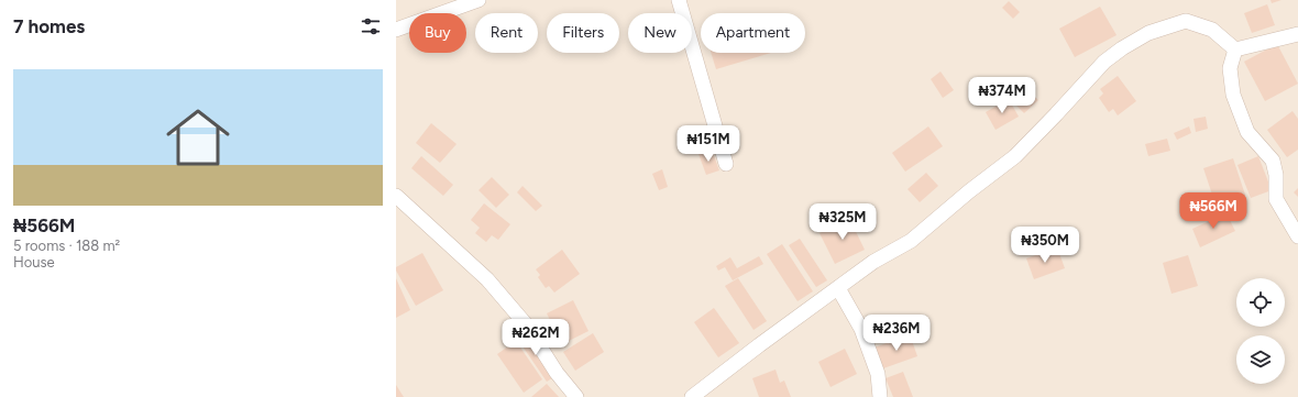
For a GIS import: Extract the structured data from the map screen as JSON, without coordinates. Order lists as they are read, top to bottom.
{
  "page": {
    "heading": "7 homes",
    "chip": [
      "Buy",
      "Rent",
      "Filters",
      "New",
      "Apartment"
    ],
    "list": [
      {
        "name": "₦566M",
        "note": "5 rooms · 188 m² · House"
      }
    ],
    "price": [
      "₦374M",
      "₦151M",
      "₦566M",
      "₦325M",
      "₦350M",
      "₦236M",
      "₦262M"
    ]
  }
}
